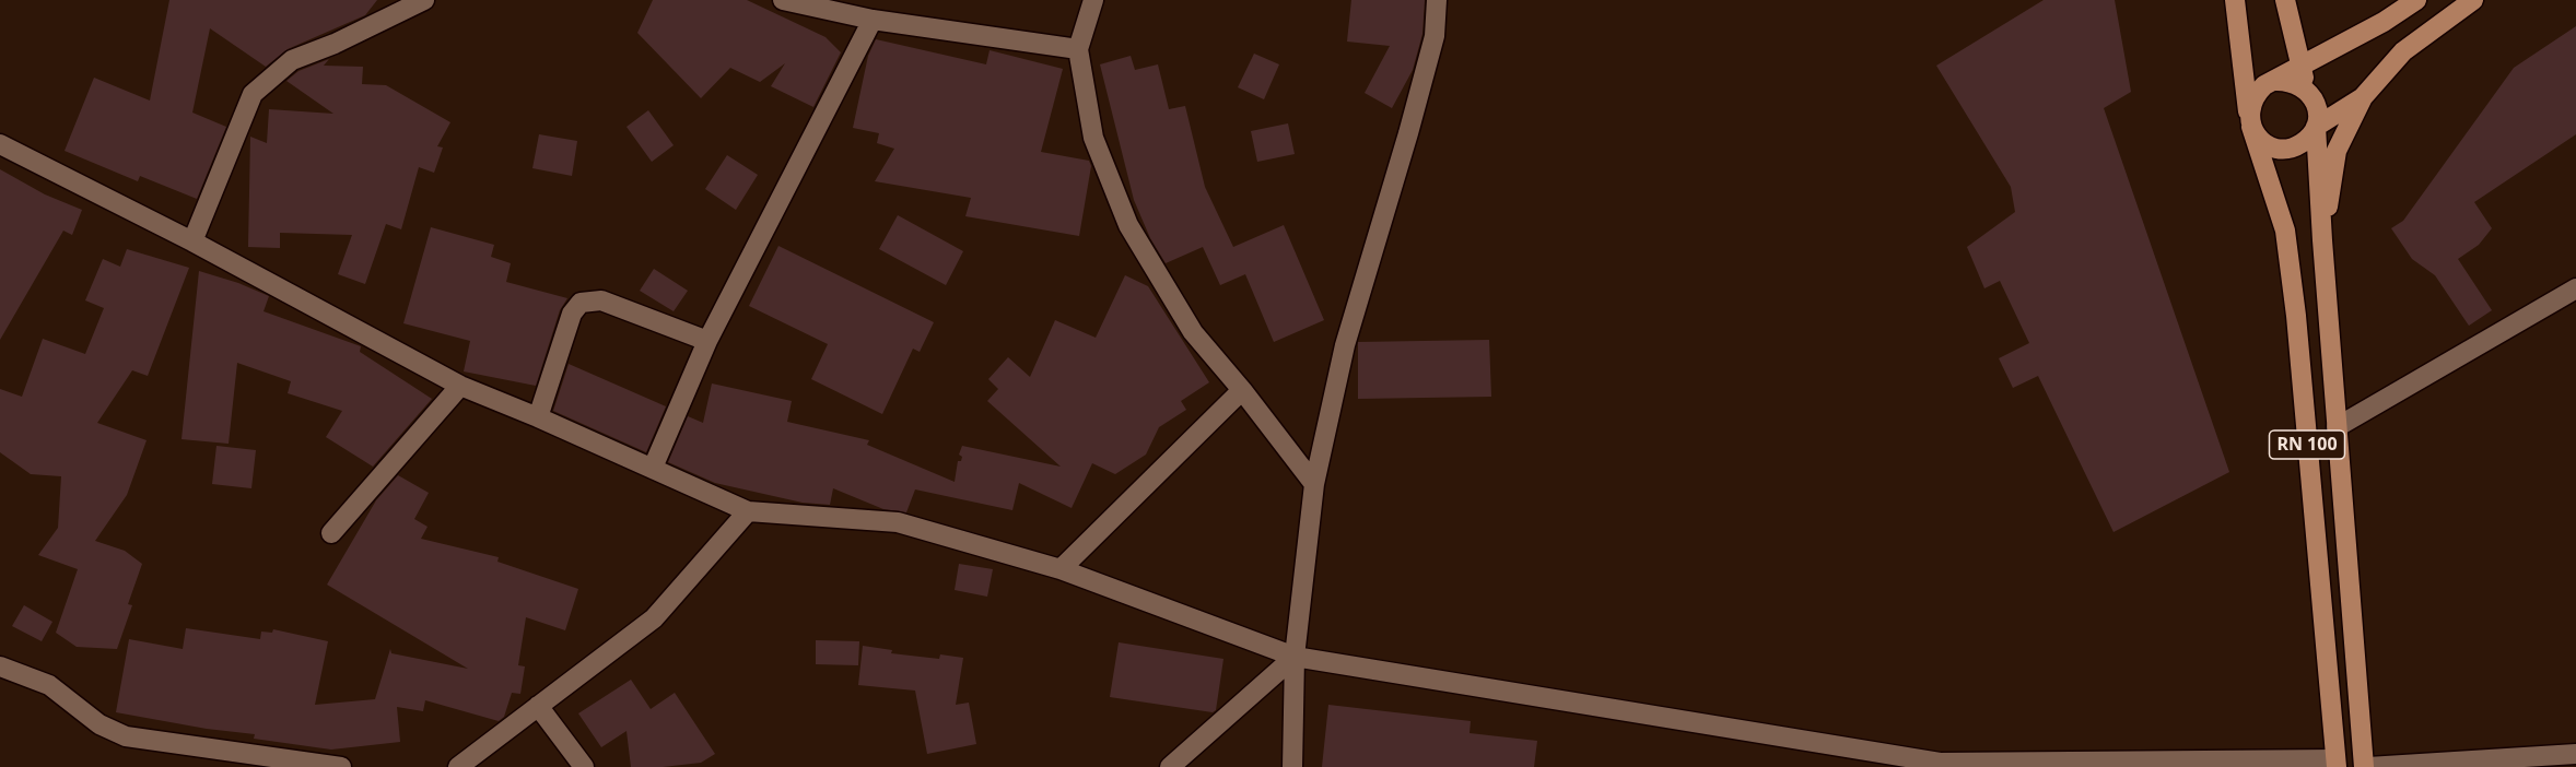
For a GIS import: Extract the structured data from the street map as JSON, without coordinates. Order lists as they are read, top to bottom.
{
  "streets": {
    "main road": ["RN 100"]
  }
}
